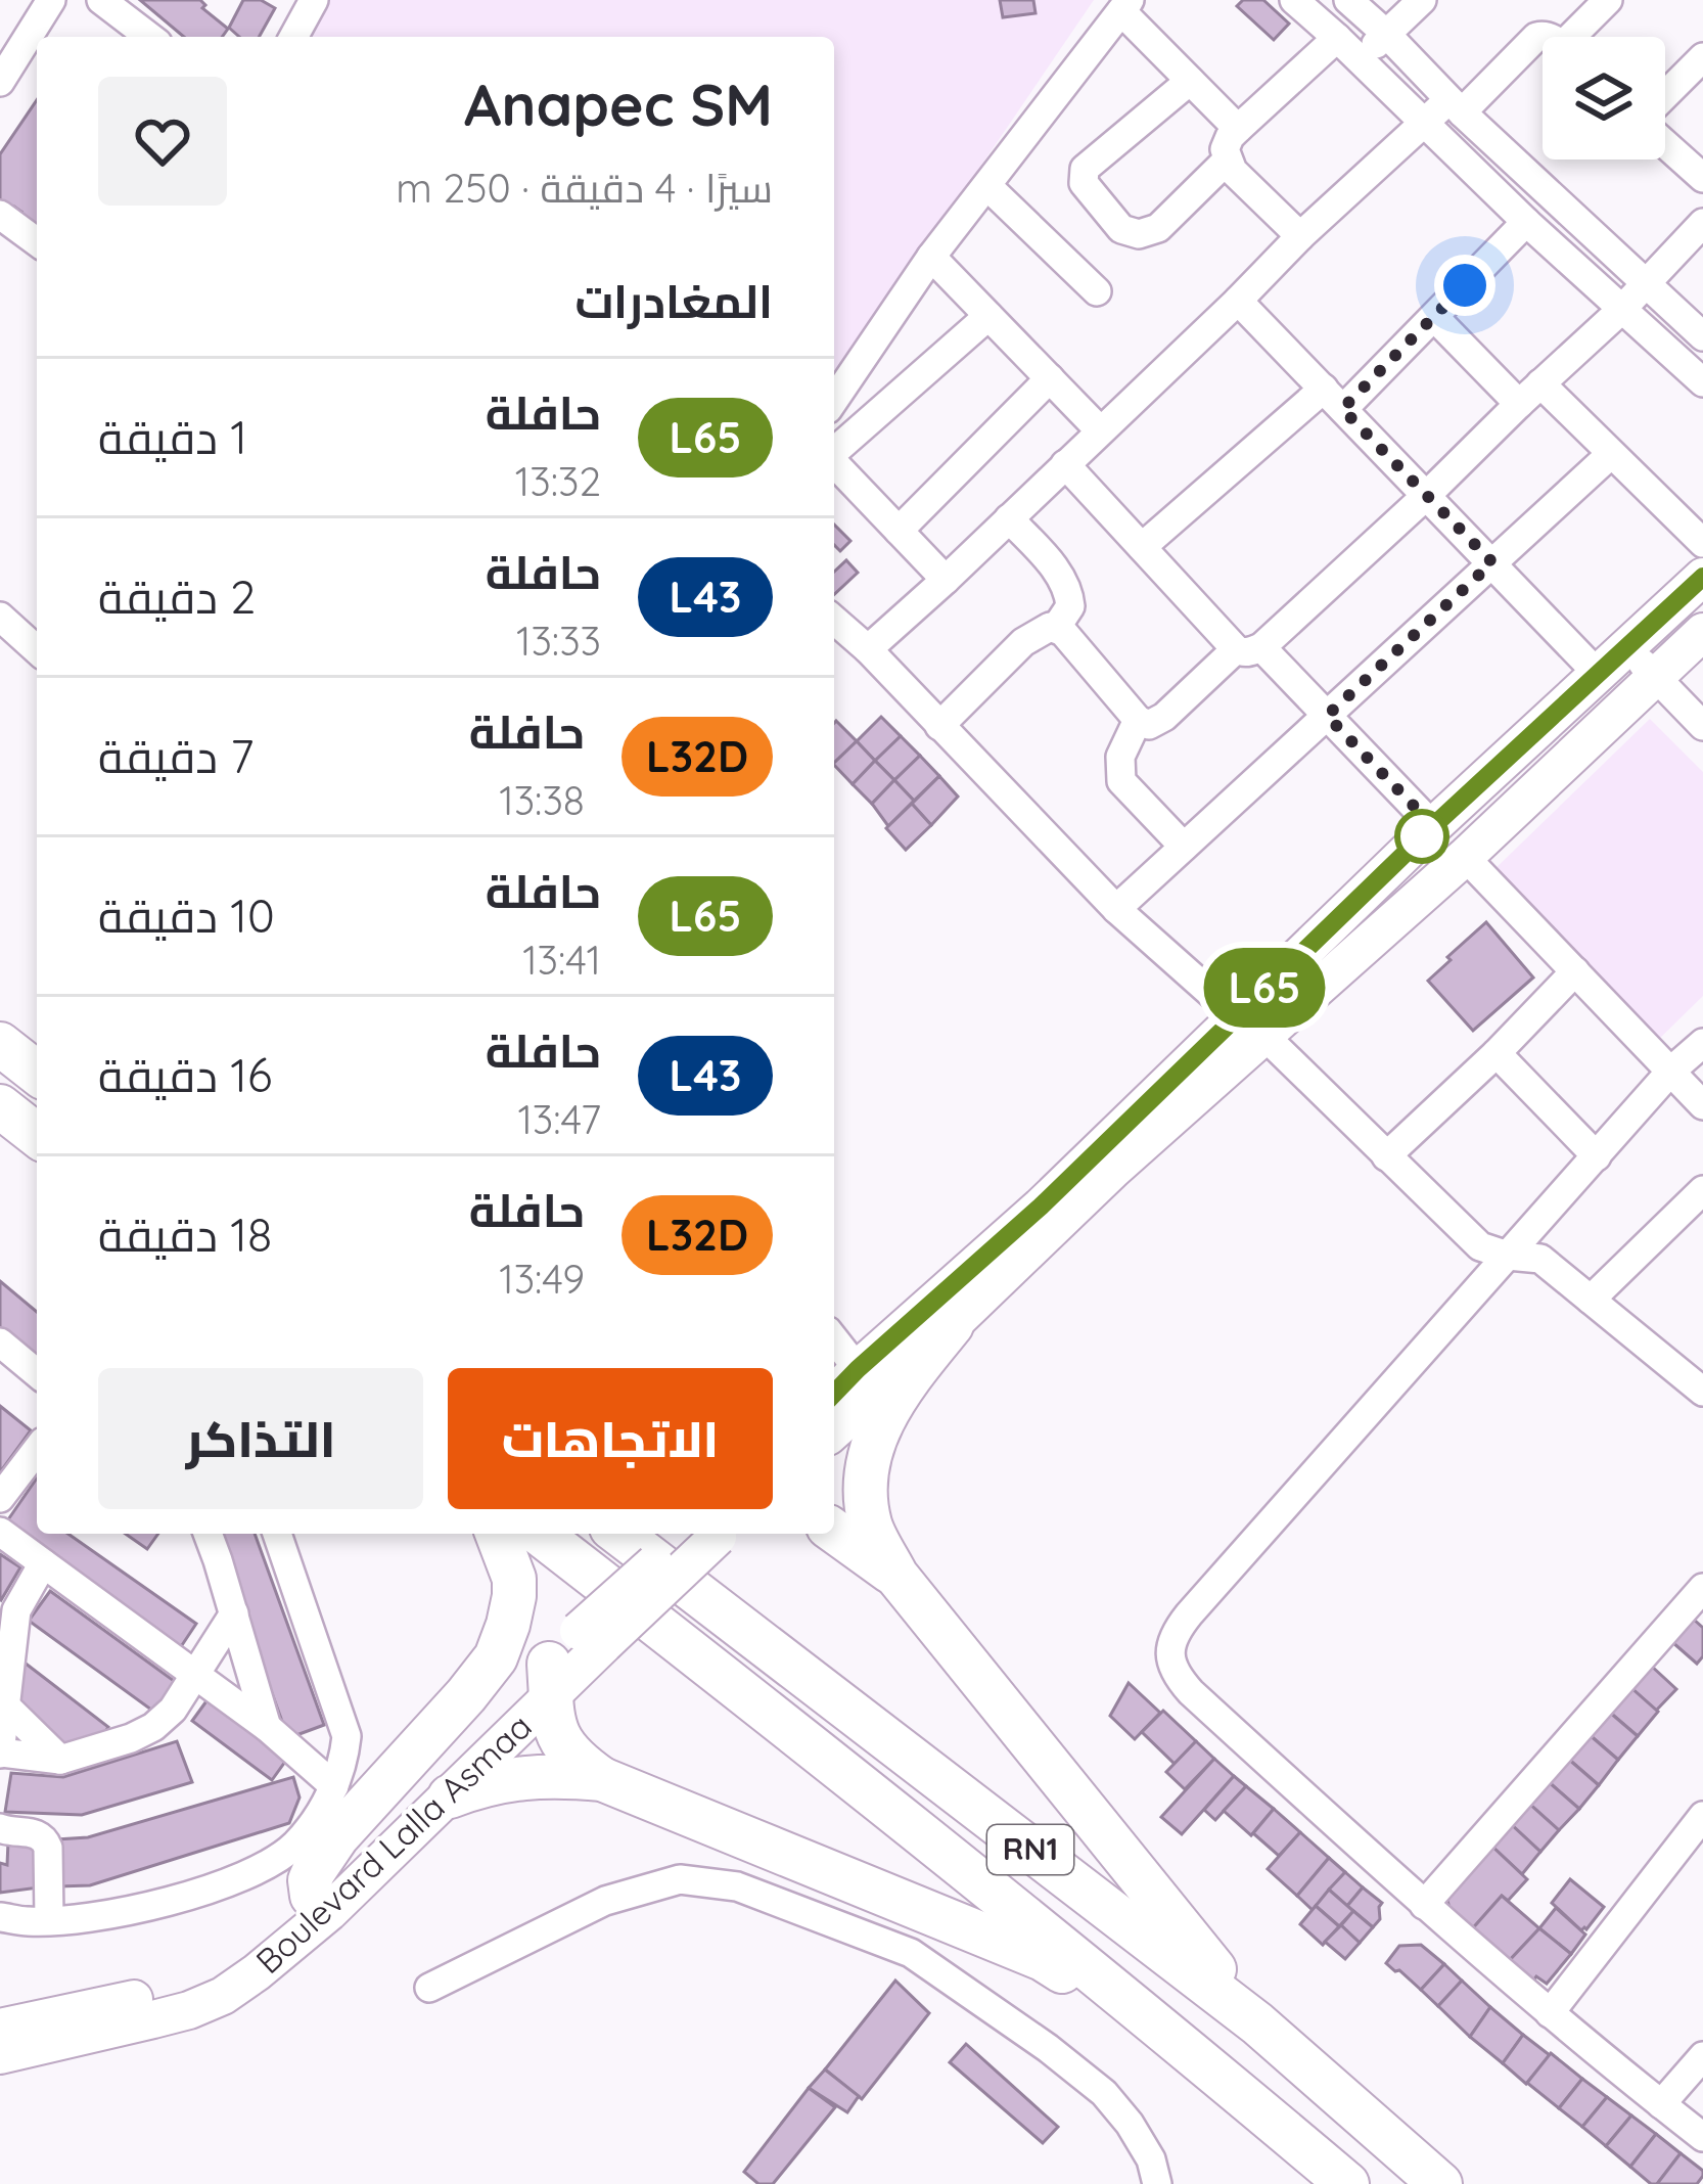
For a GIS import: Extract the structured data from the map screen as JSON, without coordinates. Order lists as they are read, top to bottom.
{
  "streets": {
    "highway": ["RN1"],
    "main road": ["Boulevard Lalla Asmaa"]
  },
  "lines": ["bus line L65"],
  "page": {
    "on_map": "L65",
    "heading": [
      ["Anapec SM", "سيرًا · 4 دقيقة · 250 m"],
      "المغادرات"
    ],
    "list": [
      {
        "mark": "L65",
        "name": "حافلة",
        "note": "13:32",
        "value": "1 دقيقة"
      },
      {
        "mark": "L43",
        "name": "حافلة",
        "note": "13:33",
        "value": "2 دقيقة"
      },
      {
        "mark": "L32D",
        "name": "حافلة",
        "note": "13:38",
        "value": "7 دقيقة"
      },
      {
        "mark": "L65",
        "name": "حافلة",
        "note": "13:41",
        "value": "10 دقيقة"
      },
      {
        "mark": "L43",
        "name": "حافلة",
        "note": "13:47",
        "value": "16 دقيقة"
      },
      {
        "mark": "L32D",
        "name": "حافلة",
        "note": "13:49",
        "value": "18 دقيقة"
      }
    ],
    "buttons": ["الاتجاهات", "التذاكر"]
  }
}
